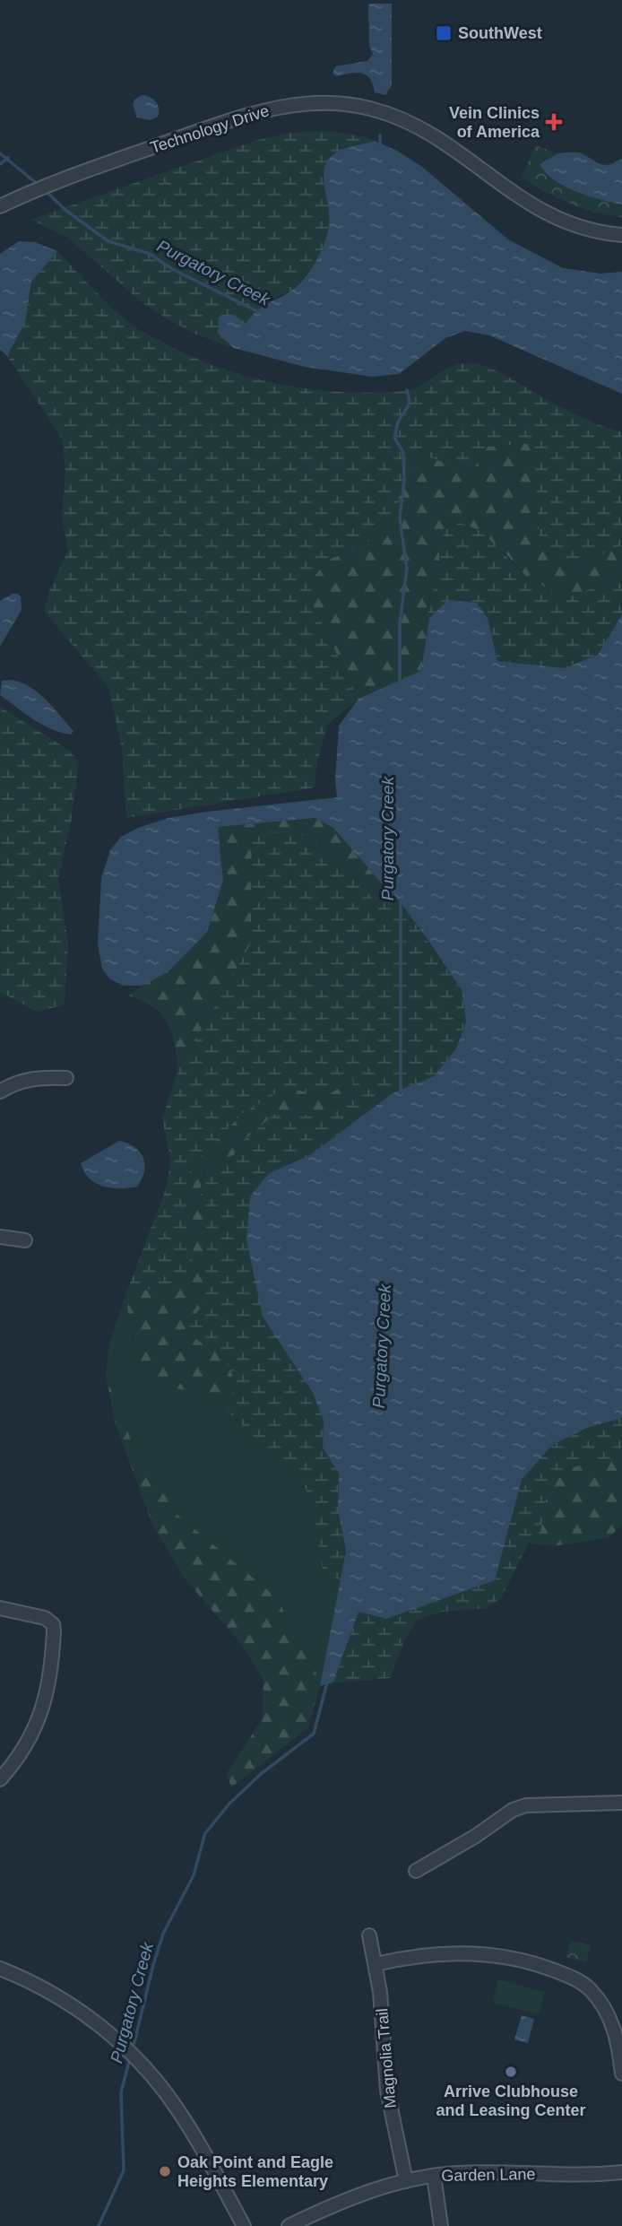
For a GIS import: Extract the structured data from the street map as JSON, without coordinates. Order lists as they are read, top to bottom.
{
  "streets": {
    "street": ["Technology Drive", "Magnolia Trail", "Garden Lane"]
  },
  "crossings": [
    ["Magnolia Trail", "Garden Lane"]
  ],
  "water": ["Purgatory Creek"],
  "places": {
    "transit": ["SouthWest"],
    "health": ["Vein Clinics of America"],
    "other": ["Arrive Clubhouse and Leasing Center", "Oak Point and Eagle Heights Elementary"]
  }
}
